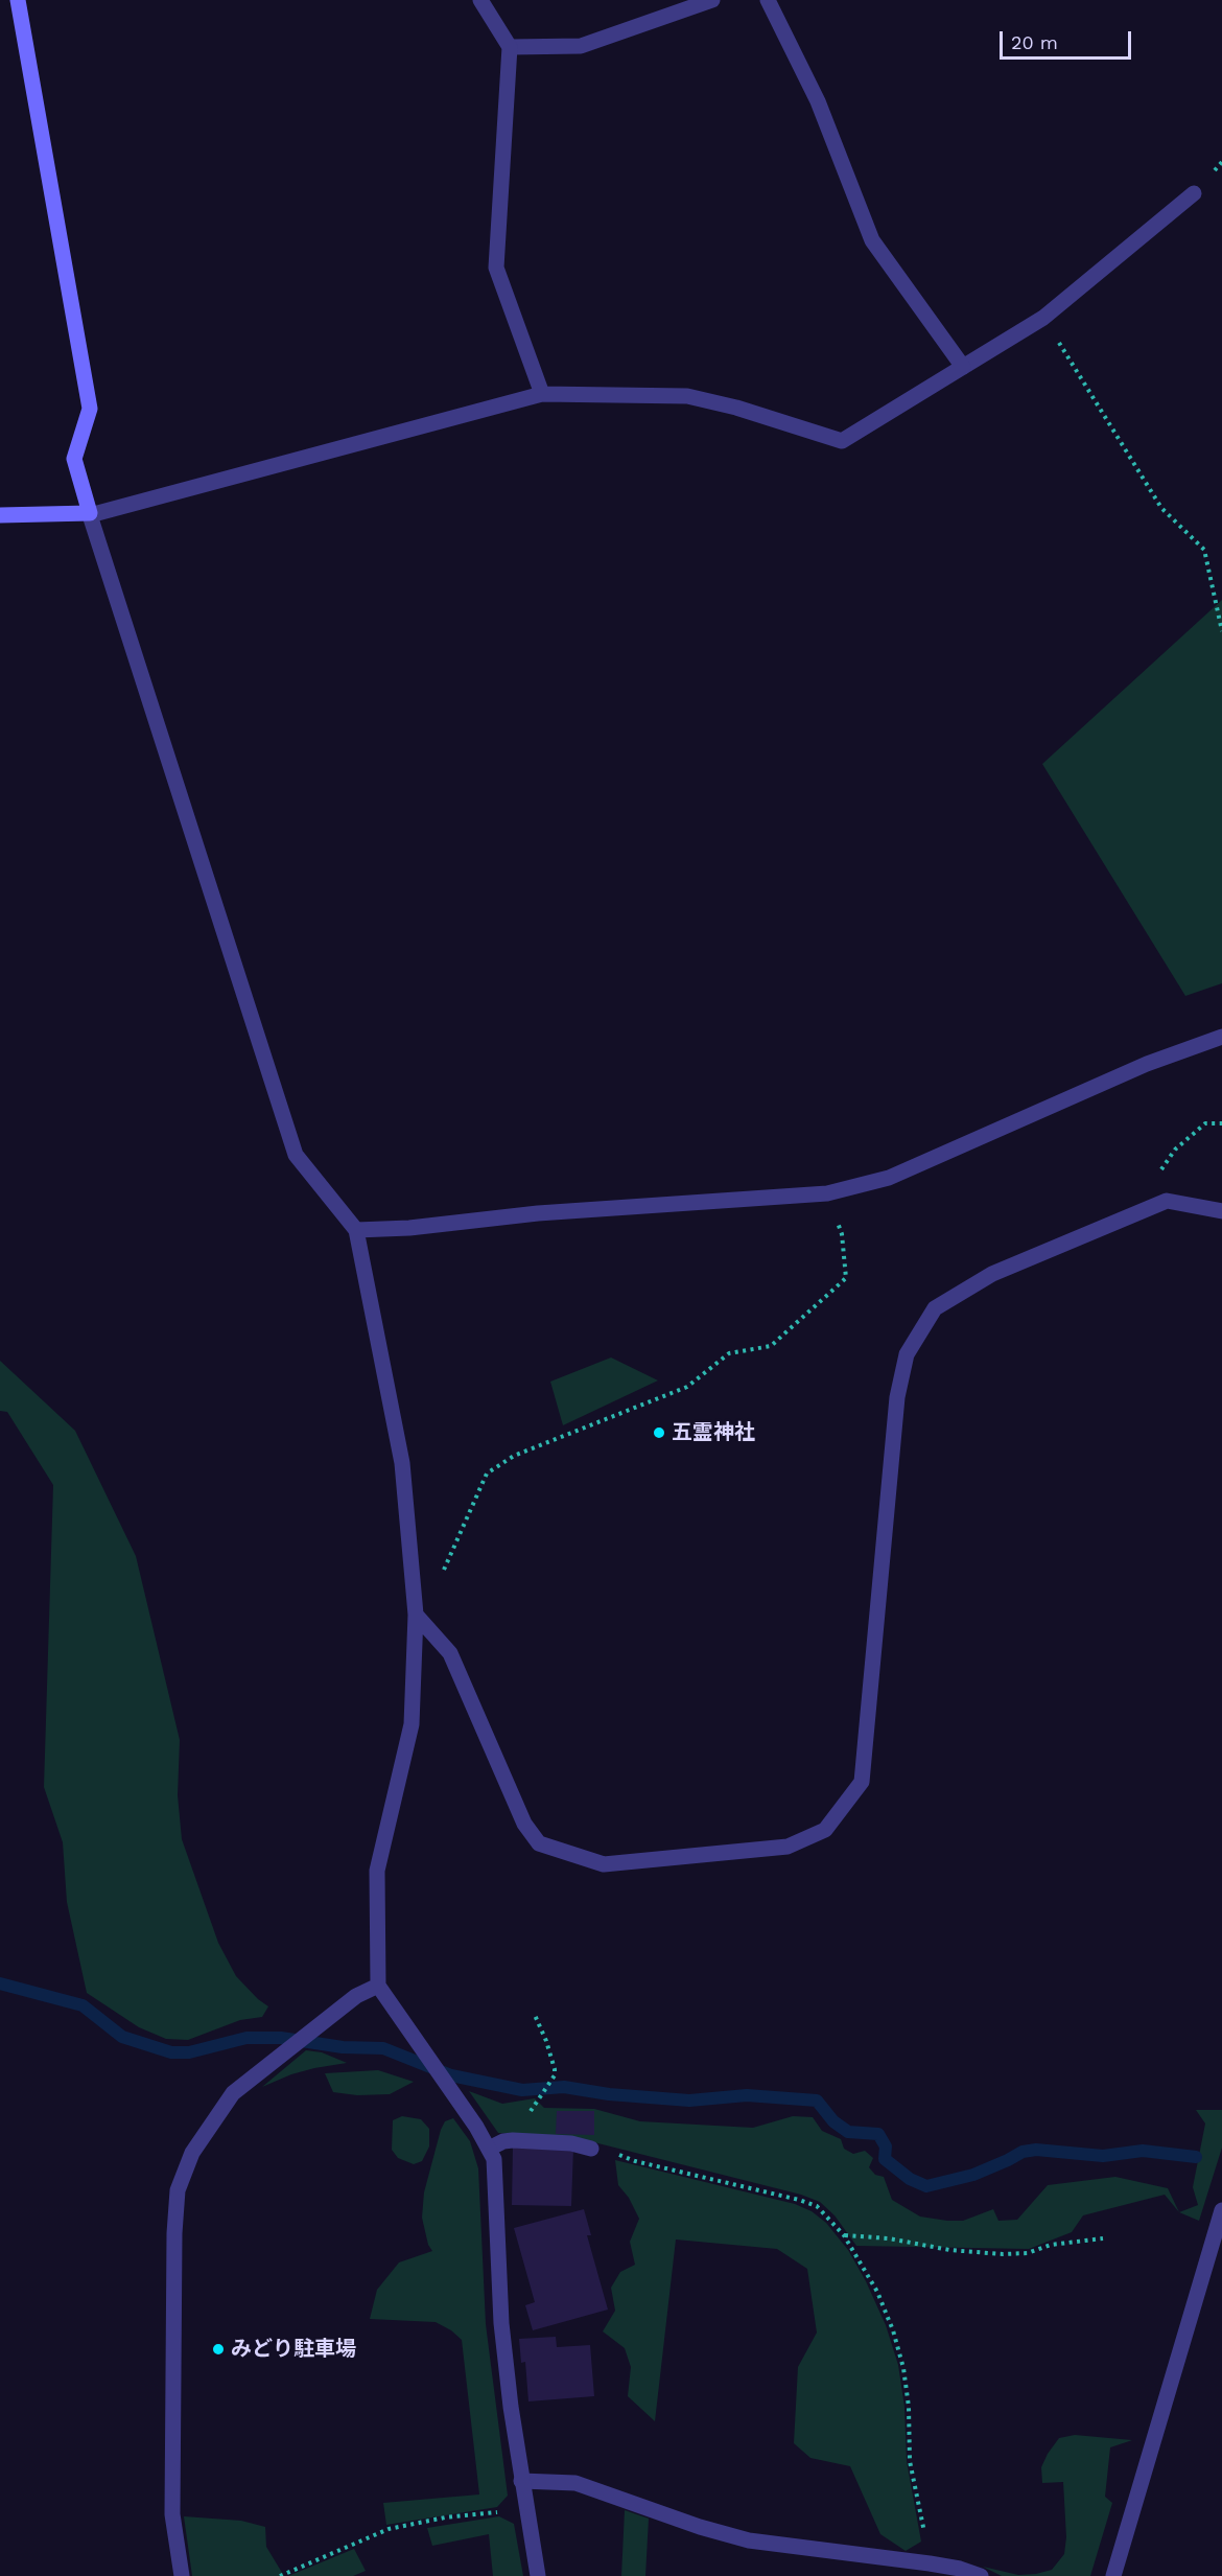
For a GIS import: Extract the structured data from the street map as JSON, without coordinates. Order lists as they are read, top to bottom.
{
  "places": ["五霊神社", "みどり駐車場"],
  "scale_bar": "20 m"
}
